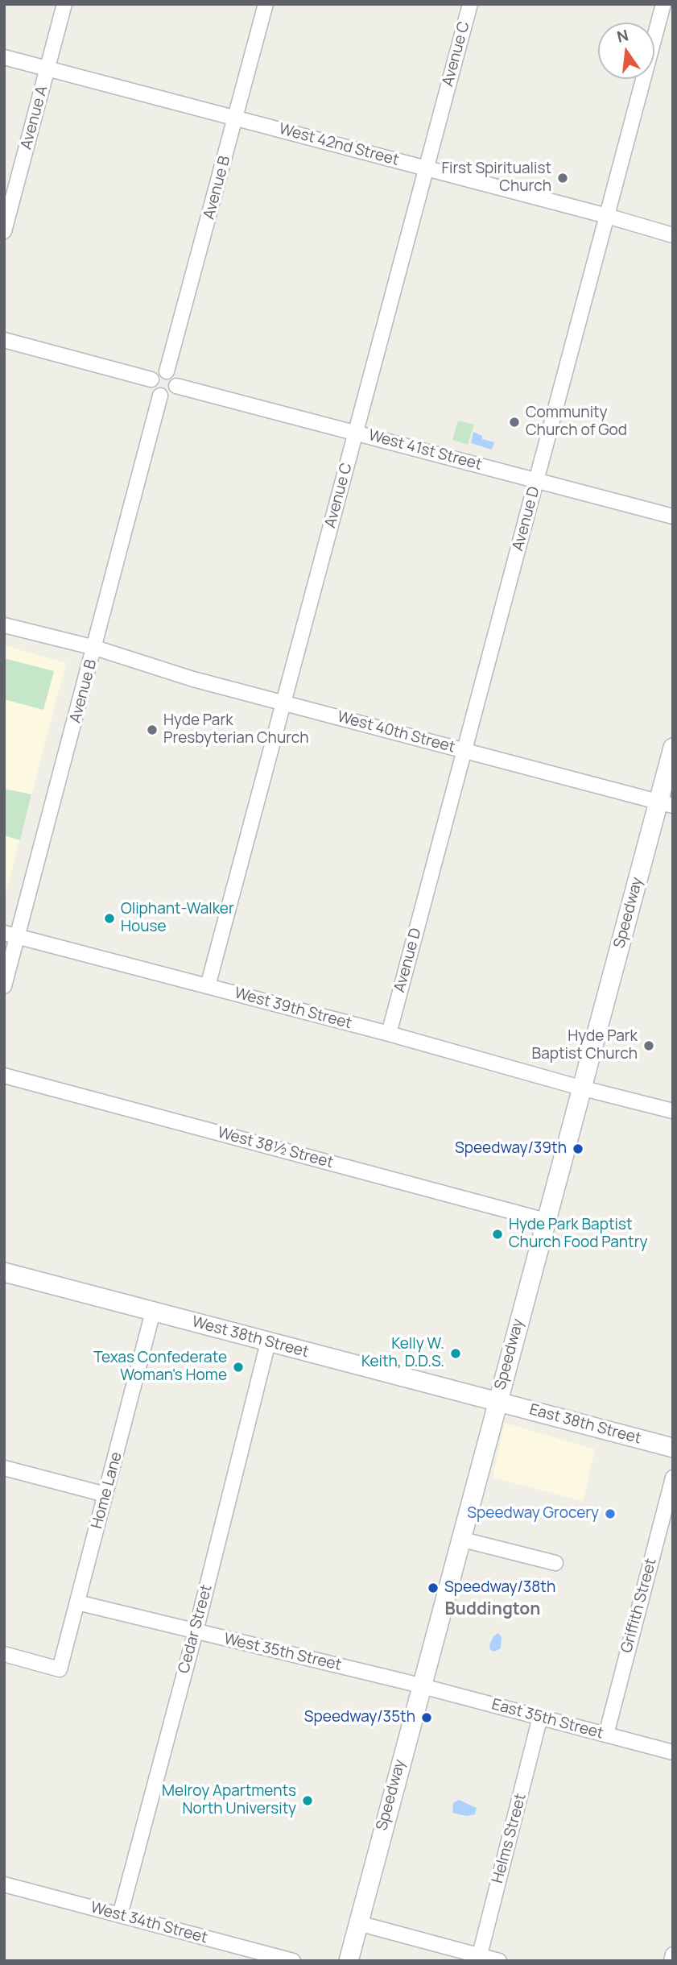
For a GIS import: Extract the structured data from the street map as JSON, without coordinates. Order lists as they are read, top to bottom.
{
  "streets": {
    "street": [
      "Avenue C",
      "Avenue A",
      "West 42nd Street",
      "Avenue B",
      "West 41st Street",
      "Avenue D",
      "West 40th Street",
      "Speedway",
      "West 39th Street",
      "West 38½ Street",
      "West 38th Street",
      "East 38th Street",
      "Home Lane",
      "Griffith Street",
      "Cedar Street",
      "West 35th Street",
      "East 35th Street",
      "Helms Street",
      "West 34th Street"
    ]
  },
  "crossings": [
    ["Avenue C", "West 42nd Street"],
    ["Avenue C", "West 41st Street"],
    ["Avenue C", "West 40th Street"],
    ["Avenue C", "West 39th Street"],
    ["Avenue A", "West 42nd Street"],
    ["West 42nd Street", "Avenue B"],
    ["West 42nd Street", "Avenue D"],
    ["Avenue B", "West 41st Street"],
    ["Avenue B", "West 40th Street"],
    ["Avenue B", "West 39th Street"],
    ["West 41st Street", "Avenue D"],
    ["Avenue D", "West 40th Street"],
    ["Avenue D", "West 39th Street"],
    ["West 40th Street", "Speedway"],
    ["Speedway", "West 39th Street"],
    ["Speedway", "West 38½ Street"],
    ["Speedway", "West 38th Street"],
    ["Speedway", "East 38th Street"],
    ["Speedway", "West 35th Street"],
    ["Speedway", "East 35th Street"],
    ["West 38th Street", "East 38th Street"],
    ["West 38th Street", "Home Lane"],
    ["West 38th Street", "Cedar Street"],
    ["Home Lane", "West 35th Street"],
    ["Griffith Street", "East 35th Street"],
    ["Cedar Street", "West 35th Street"],
    ["Cedar Street", "West 34th Street"],
    ["West 35th Street", "East 35th Street"],
    ["East 35th Street", "Helms Street"]
  ],
  "districts": ["Buddington"],
  "places": [
    "First Spiritualist Church",
    "Community Church of God",
    "Hyde Park Presbyterian Church",
    "Oliphant-Walker House",
    "Hyde Park Baptist Church",
    "Speedway/39th",
    "Hyde Park Baptist Church Food Pantry",
    "Kelly W. Keith, D.D.S.",
    "Texas Confederate Woman's Home",
    "Speedway Grocery",
    "Speedway/38th",
    "Speedway/35th",
    "Melroy Apartments North University"
  ],
  "north": "top"
}
